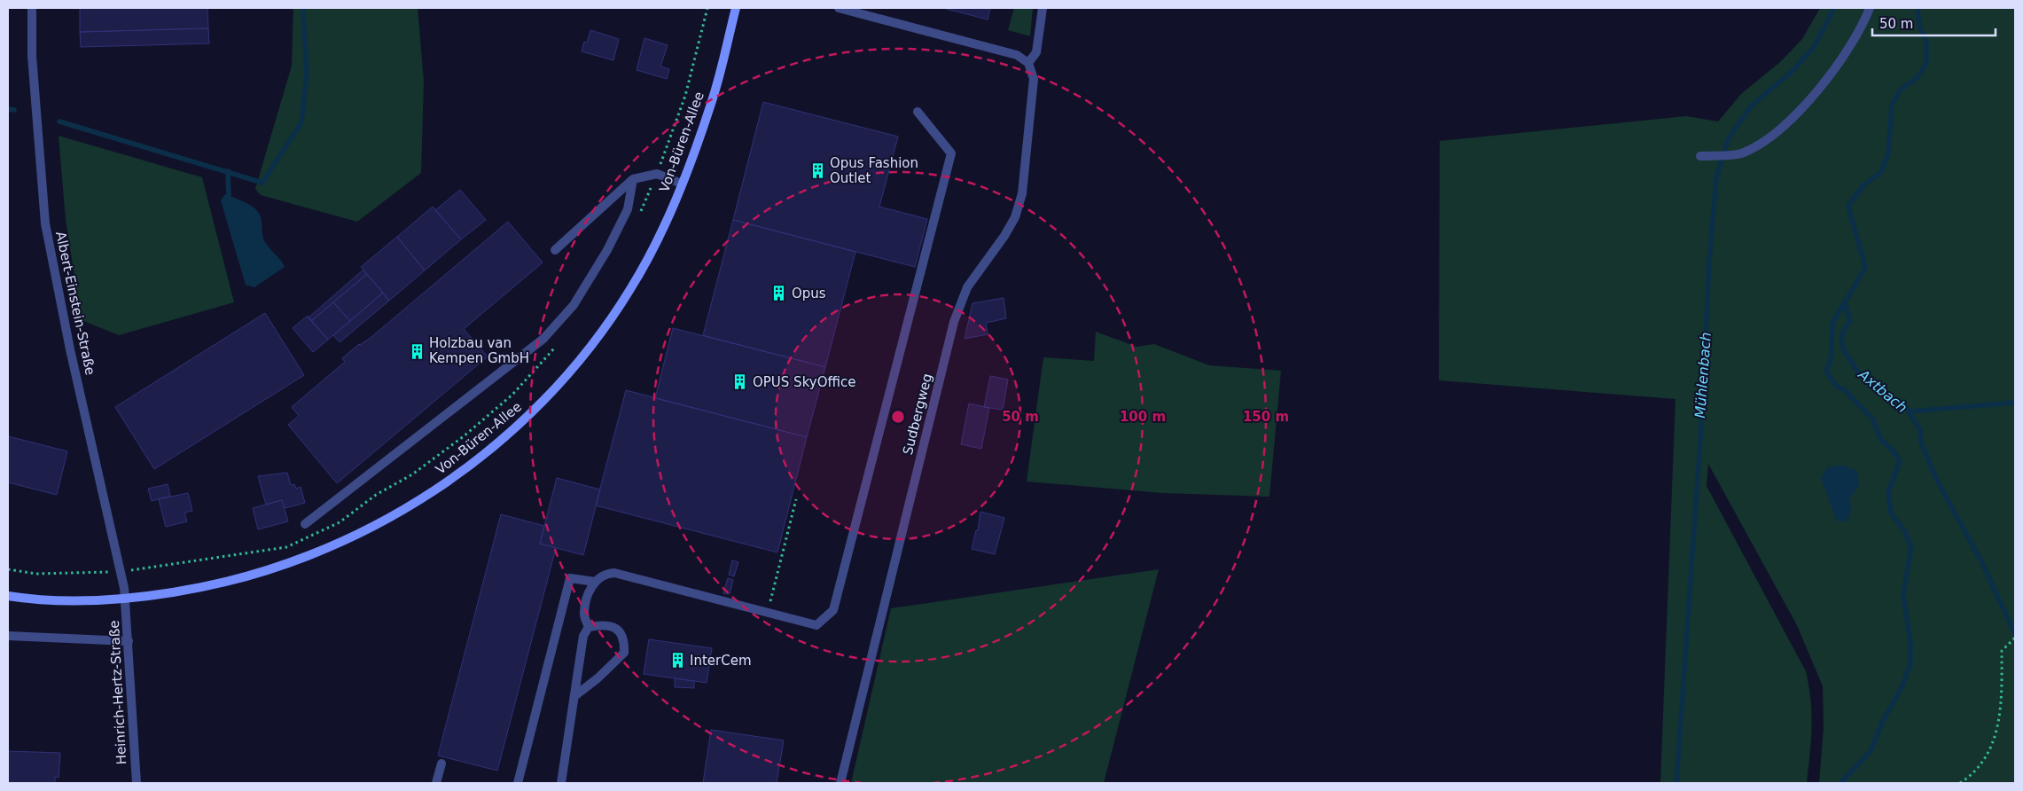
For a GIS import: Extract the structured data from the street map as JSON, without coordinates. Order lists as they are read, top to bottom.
{
  "streets": {
    "street": [
      "Von-Büren-Allee",
      "Albert-Einstein-Straße",
      "Sudbergweg",
      "Heinrich-Hertz-Straße"
    ]
  },
  "crossings": [
    ["Von-Büren-Allee", "Albert-Einstein-Straße"],
    ["Von-Büren-Allee", "Heinrich-Hertz-Straße"],
    ["Albert-Einstein-Straße", "Heinrich-Hertz-Straße"]
  ],
  "water": ["Mühlenbach", "Axtbach"],
  "places": {
    "building": [
      "Opus Fashion Outlet",
      "Opus",
      "Holzbau van Kempen GmbH",
      "OPUS SkyOffice",
      "InterCem"
    ]
  },
  "scale_bar": "50 m",
  "rings": ["50 m", "100 m", "150 m"]
}
